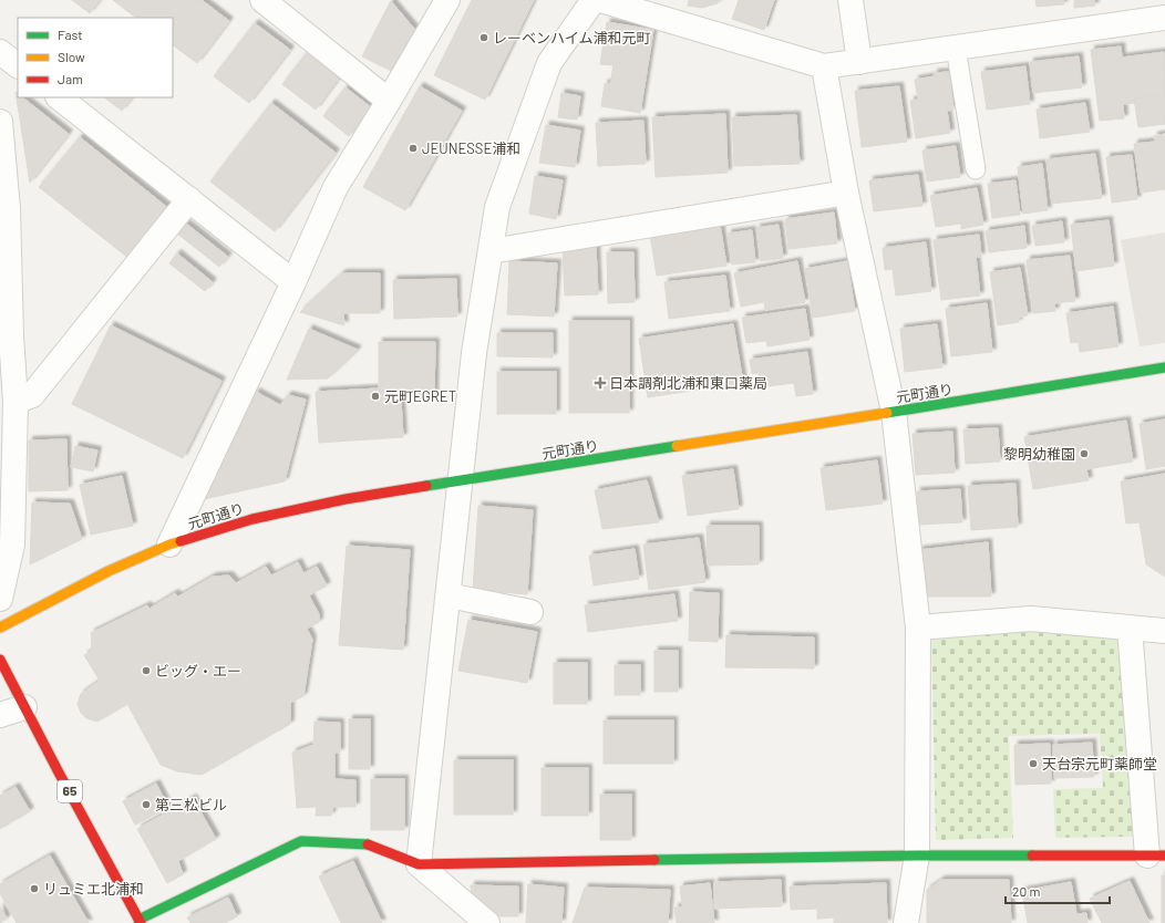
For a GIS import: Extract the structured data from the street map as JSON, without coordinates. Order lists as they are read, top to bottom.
{
  "streets": {
    "street": ["元町通り", "65"]
  },
  "places": {
    "other": [
      "レーベンハイム浦和元町",
      "JEUNESSE浦和",
      "元町EGRET",
      "黎明幼稚園",
      "ビッグ・エー",
      "天台宗元町薬師堂",
      "第三松ビル",
      "リュミエ北浦和"
    ],
    "health": ["日本調剤北浦和東口薬局"]
  },
  "legend": ["Fast", "Slow", "Jam"],
  "scale_bar": "20 m"
}
